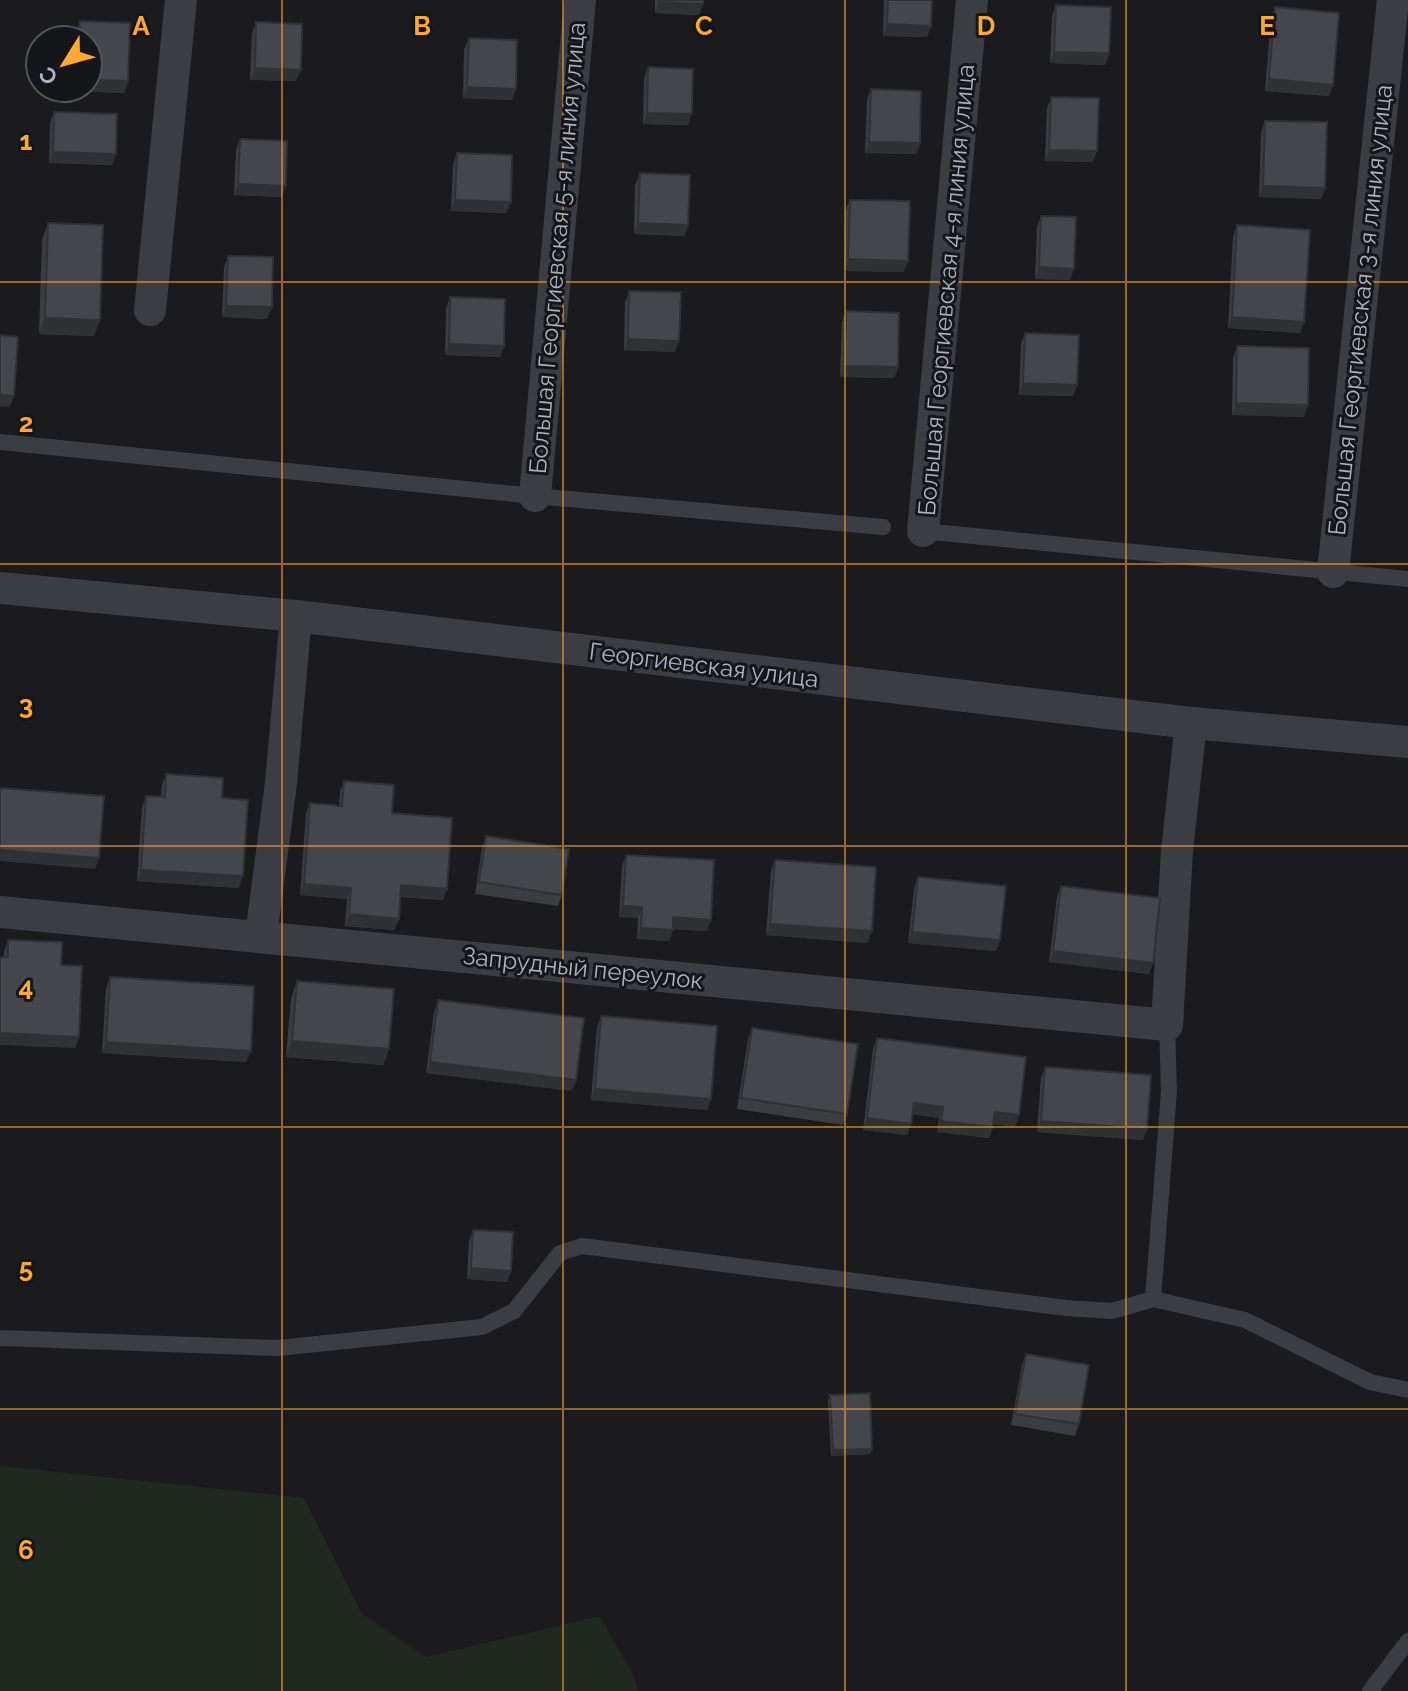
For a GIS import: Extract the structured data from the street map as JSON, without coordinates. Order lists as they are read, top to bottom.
{
  "streets": {
    "street": [
      "Большая Георгиевская 5-я линия улица",
      "Большая Георгиевская 4-я линия улица",
      "Большая Георгиевская 3-я линия улица",
      "Георгиевская улица",
      "Запрудный переулок"
    ]
  },
  "north": "bottom left",
  "grid": {
    "columns": [
      "A",
      "B",
      "C",
      "D",
      "E"
    ],
    "rows": [
      "1",
      "2",
      "3",
      "4",
      "5",
      "6"
    ]
  }
}
